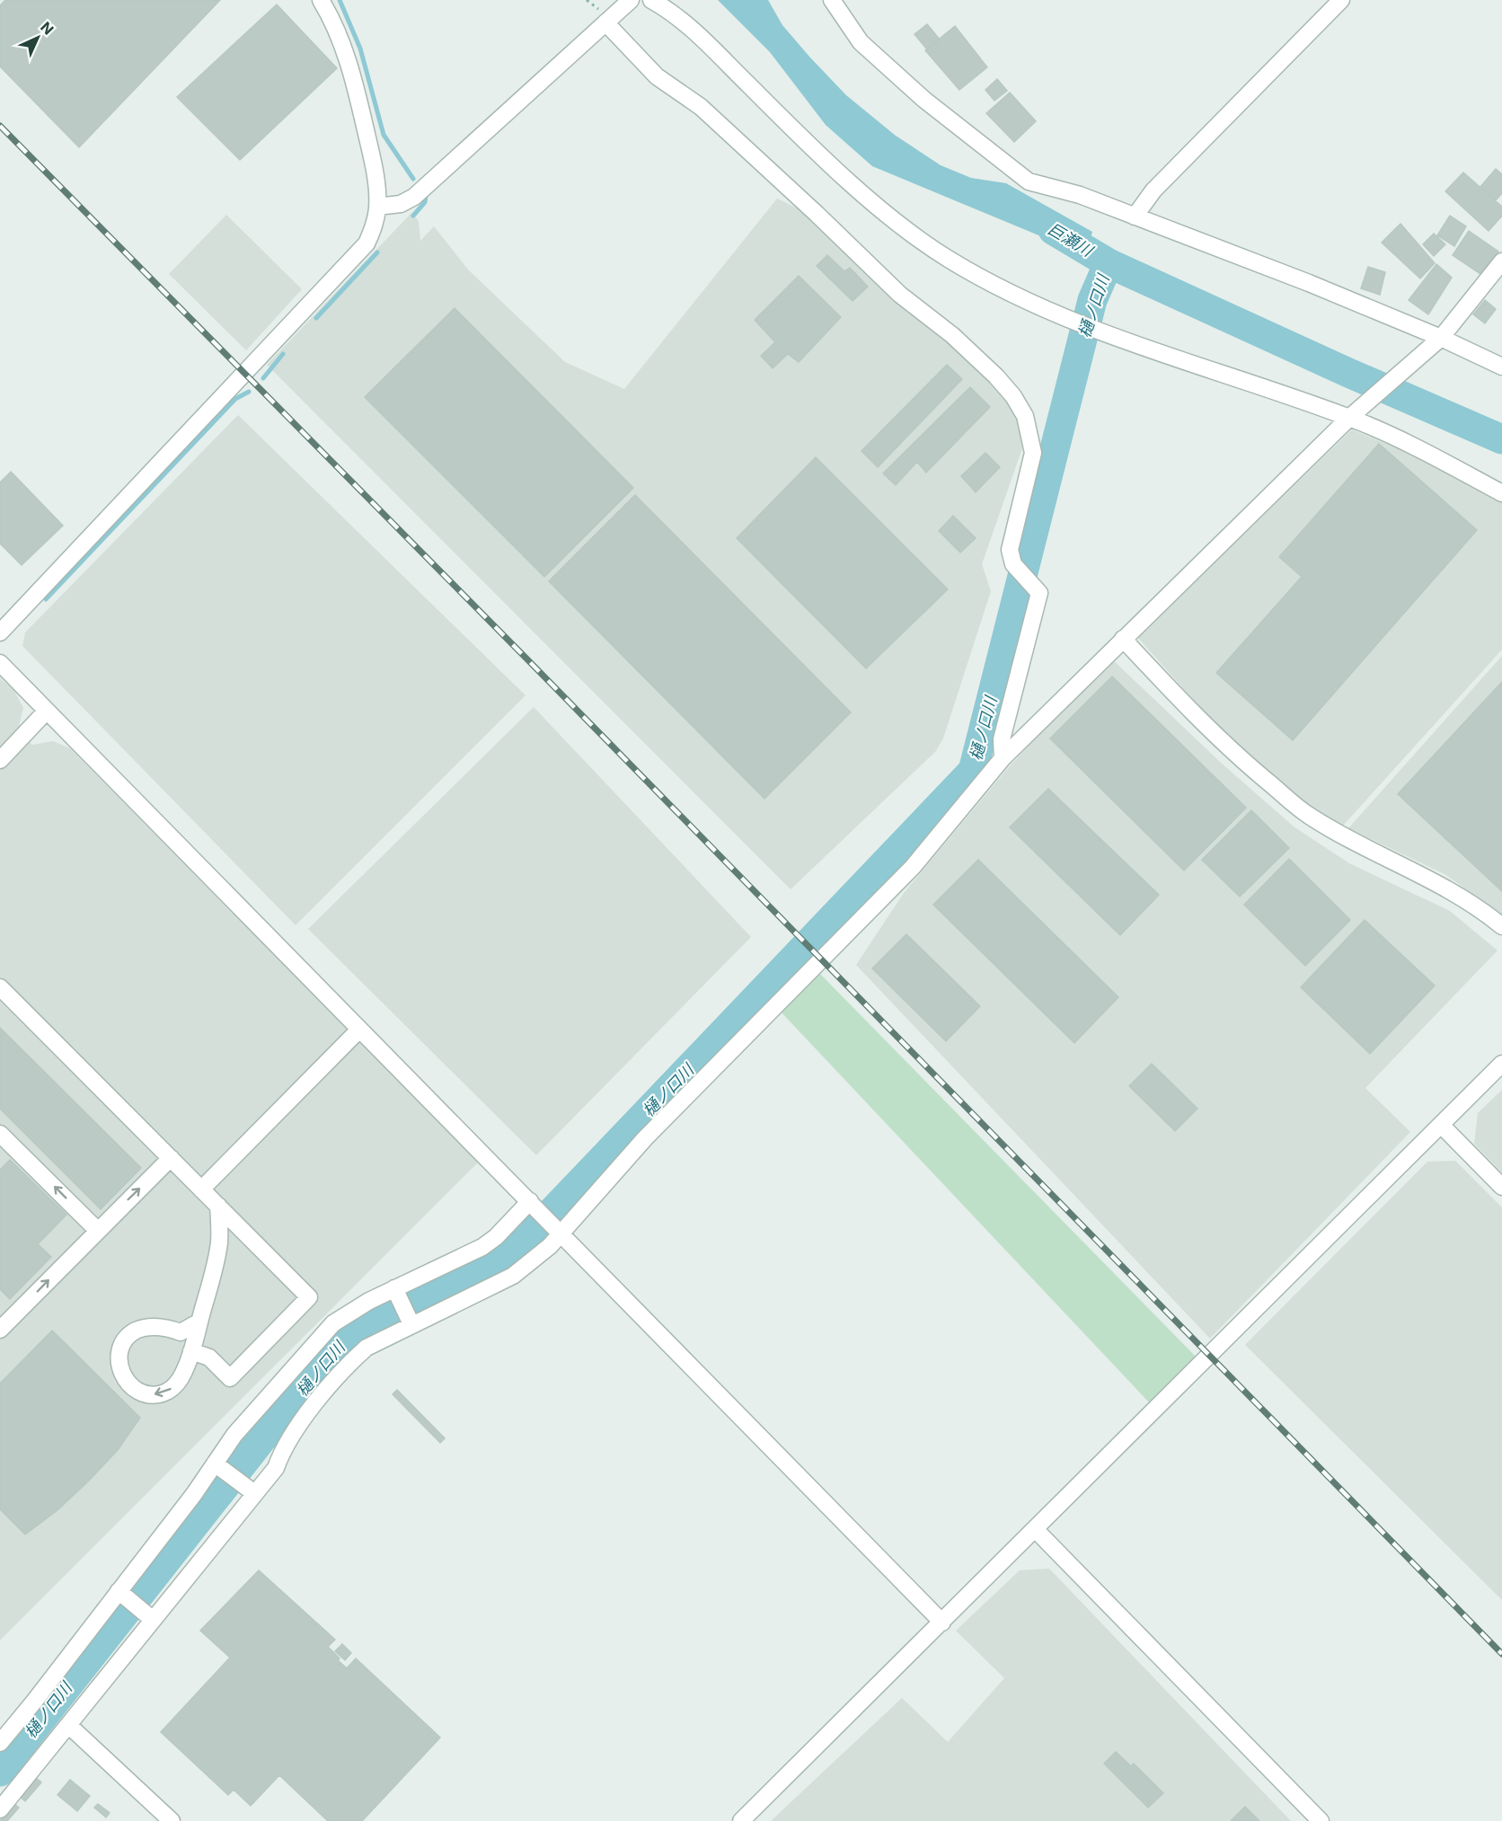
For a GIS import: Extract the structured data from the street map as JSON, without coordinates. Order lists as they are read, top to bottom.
{
  "water": ["巨瀬川", "樋ノ口川"],
  "north": "top right"
}
